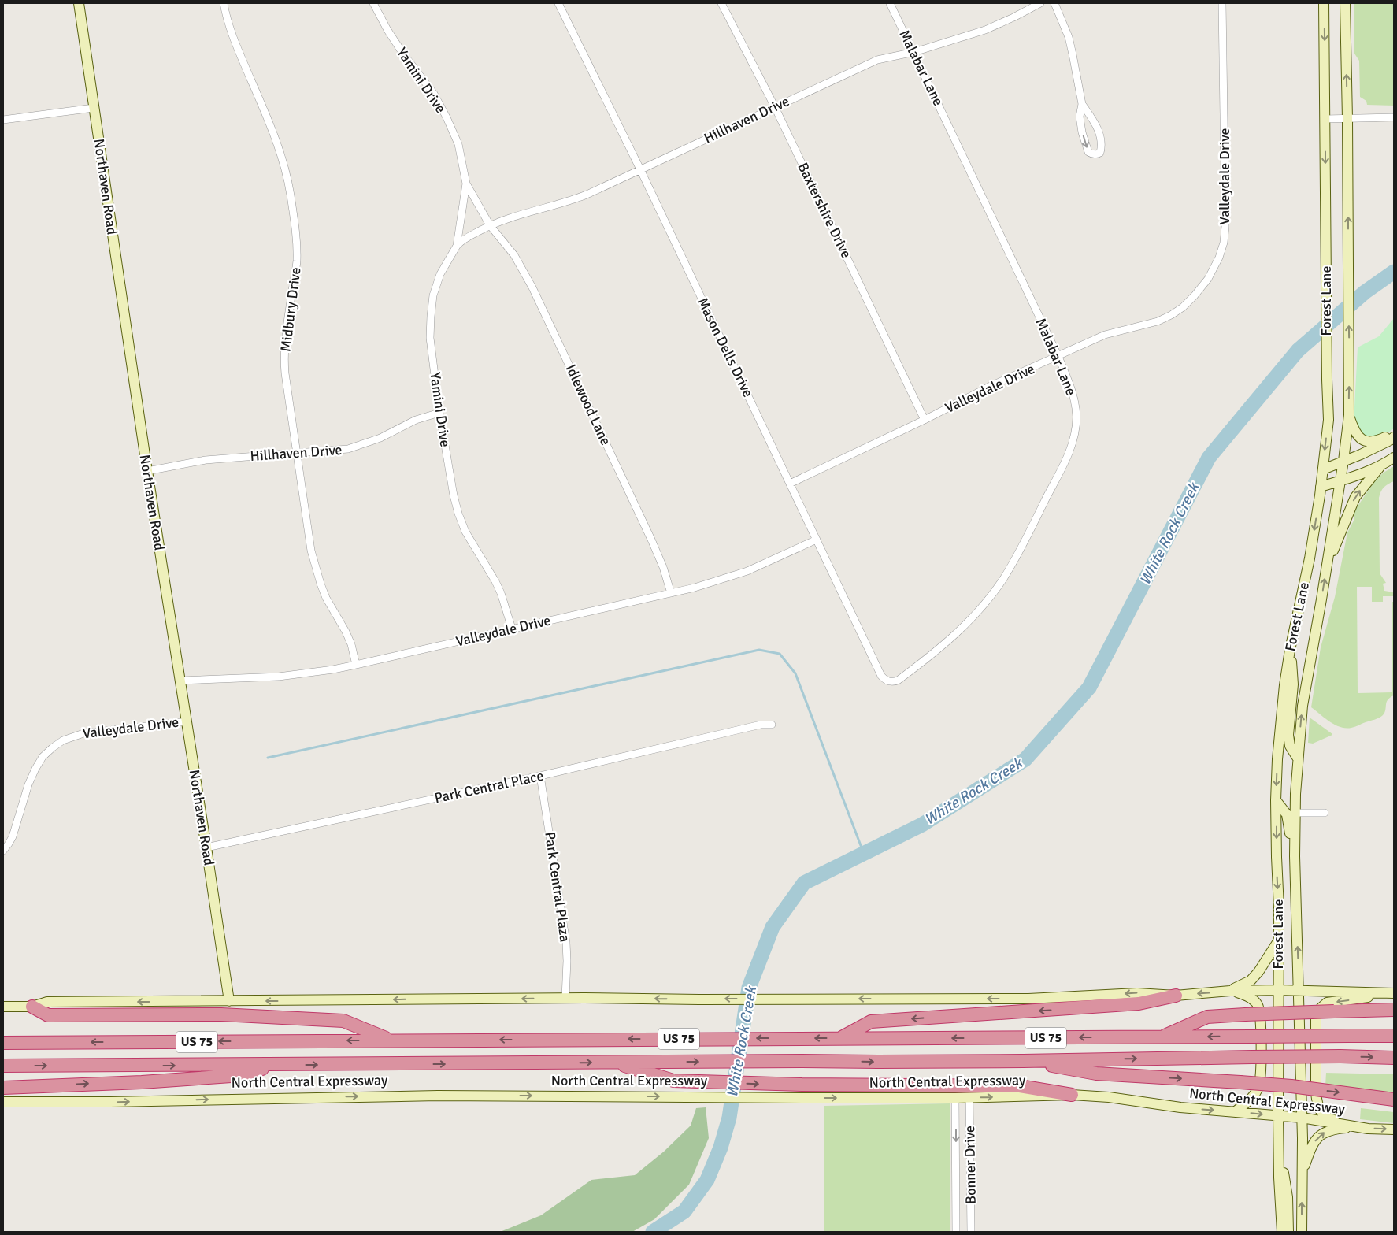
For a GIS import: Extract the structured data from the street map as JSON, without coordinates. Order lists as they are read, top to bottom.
{
  "streets": {
    "highway": ["US 75", "North Central Expressway"],
    "main road": ["Northaven Road", "Forest Lane"],
    "street": [
      "Malabar Lane",
      "Yamini Drive",
      "Hillhaven Drive",
      "Valleydale Drive",
      "Baxtershire Drive",
      "Midbury Drive",
      "Mason Dells Drive",
      "Idlewood Lane",
      "Park Central Place",
      "Park Central Plaza",
      "Bonner Drive"
    ]
  },
  "crossings": [
    ["Malabar Lane", "Hillhaven Drive"],
    ["Malabar Lane", "Valleydale Drive"],
    ["Malabar Lane", "Mason Dells Drive"],
    ["Yamini Drive", "Hillhaven Drive"],
    ["Yamini Drive", "Valleydale Drive"],
    ["Yamini Drive", "Idlewood Lane"],
    ["Hillhaven Drive", "Northaven Road"],
    ["Hillhaven Drive", "Baxtershire Drive"],
    ["Hillhaven Drive", "Midbury Drive"],
    ["Hillhaven Drive", "Mason Dells Drive"],
    ["Hillhaven Drive", "Idlewood Lane"],
    ["Valleydale Drive", "Northaven Road"],
    ["Valleydale Drive", "Baxtershire Drive"],
    ["Valleydale Drive", "Midbury Drive"],
    ["Valleydale Drive", "Mason Dells Drive"],
    ["Valleydale Drive", "Idlewood Lane"],
    ["Northaven Road", "Park Central Place"],
    ["Forest Lane", "North Central Expressway"],
    ["Park Central Place", "Park Central Plaza"],
    ["North Central Expressway", "Bonner Drive"]
  ],
  "water": ["White Rock Creek"]
}
